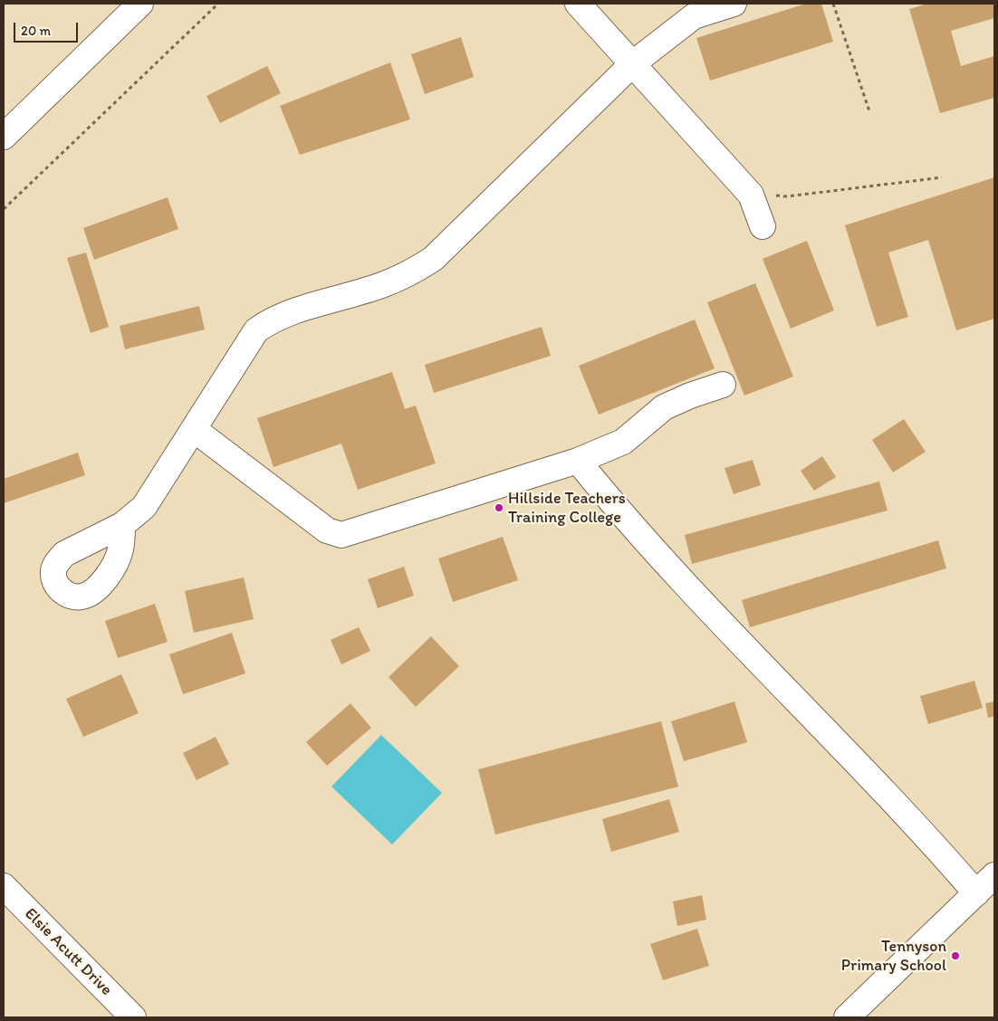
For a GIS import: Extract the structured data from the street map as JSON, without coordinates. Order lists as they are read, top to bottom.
{
  "streets": {
    "street": ["Elsie Acutt Drive"]
  },
  "places": ["Hillside Teachers Training College", "Tennyson Primary School"],
  "scale_bar": "20 m"
}
